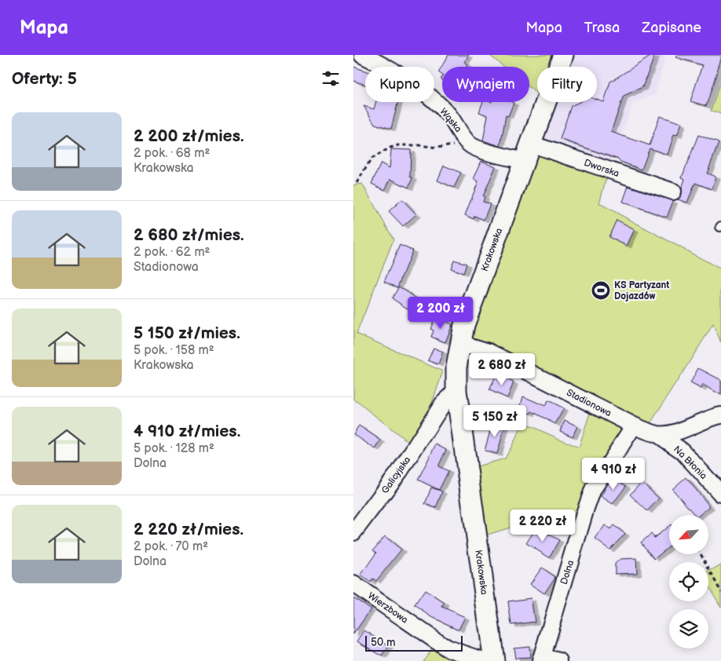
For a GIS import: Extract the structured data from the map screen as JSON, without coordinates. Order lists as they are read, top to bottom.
{
  "streets": {
    "street": [
      "Wąska",
      "Dworska",
      "Krakowska",
      "Stadionowa",
      "Na Błonia",
      "Galicyjska",
      "Dolna",
      "Wierzbowa"
    ]
  },
  "crossings": [
    ["Wąska", "Dworska"],
    ["Wąska", "Krakowska"],
    ["Dworska", "Krakowska"],
    ["Krakowska", "Stadionowa"],
    ["Krakowska", "Galicyjska"],
    ["Stadionowa", "Na Błonia"],
    ["Stadionowa", "Dolna"]
  ],
  "places": {
    "sports": ["KS Partyzant Dojazdów"]
  },
  "scale_bar": "50 m",
  "north": "bottom left",
  "page": {
    "header": "Mapa",
    "nav": ["Mapa", "Trasa", "Zapisane"],
    "heading": "Oferty: 5",
    "chip": ["Kupno", "Wynajem", "Filtry"],
    "list": [
      {
        "name": "2 200 zł/mies.",
        "note": "2 pok. · 68 m² · Krakowska"
      },
      {
        "name": "2 680 zł/mies.",
        "note": "2 pok. · 62 m² · Stadionowa"
      },
      {
        "name": "5 150 zł/mies.",
        "note": "5 pok. · 158 m² · Krakowska"
      },
      {
        "name": "4 910 zł/mies.",
        "note": "5 pok. · 128 m² · Dolna"
      },
      {
        "name": "2 220 zł/mies.",
        "note": "2 pok. · 70 m² · Dolna"
      }
    ],
    "price": [
      "2 200 zł",
      "2 680 zł",
      "5 150 zł",
      "4 910 zł",
      "2 220 zł"
    ],
    "scale": "50 m"
  }
}
